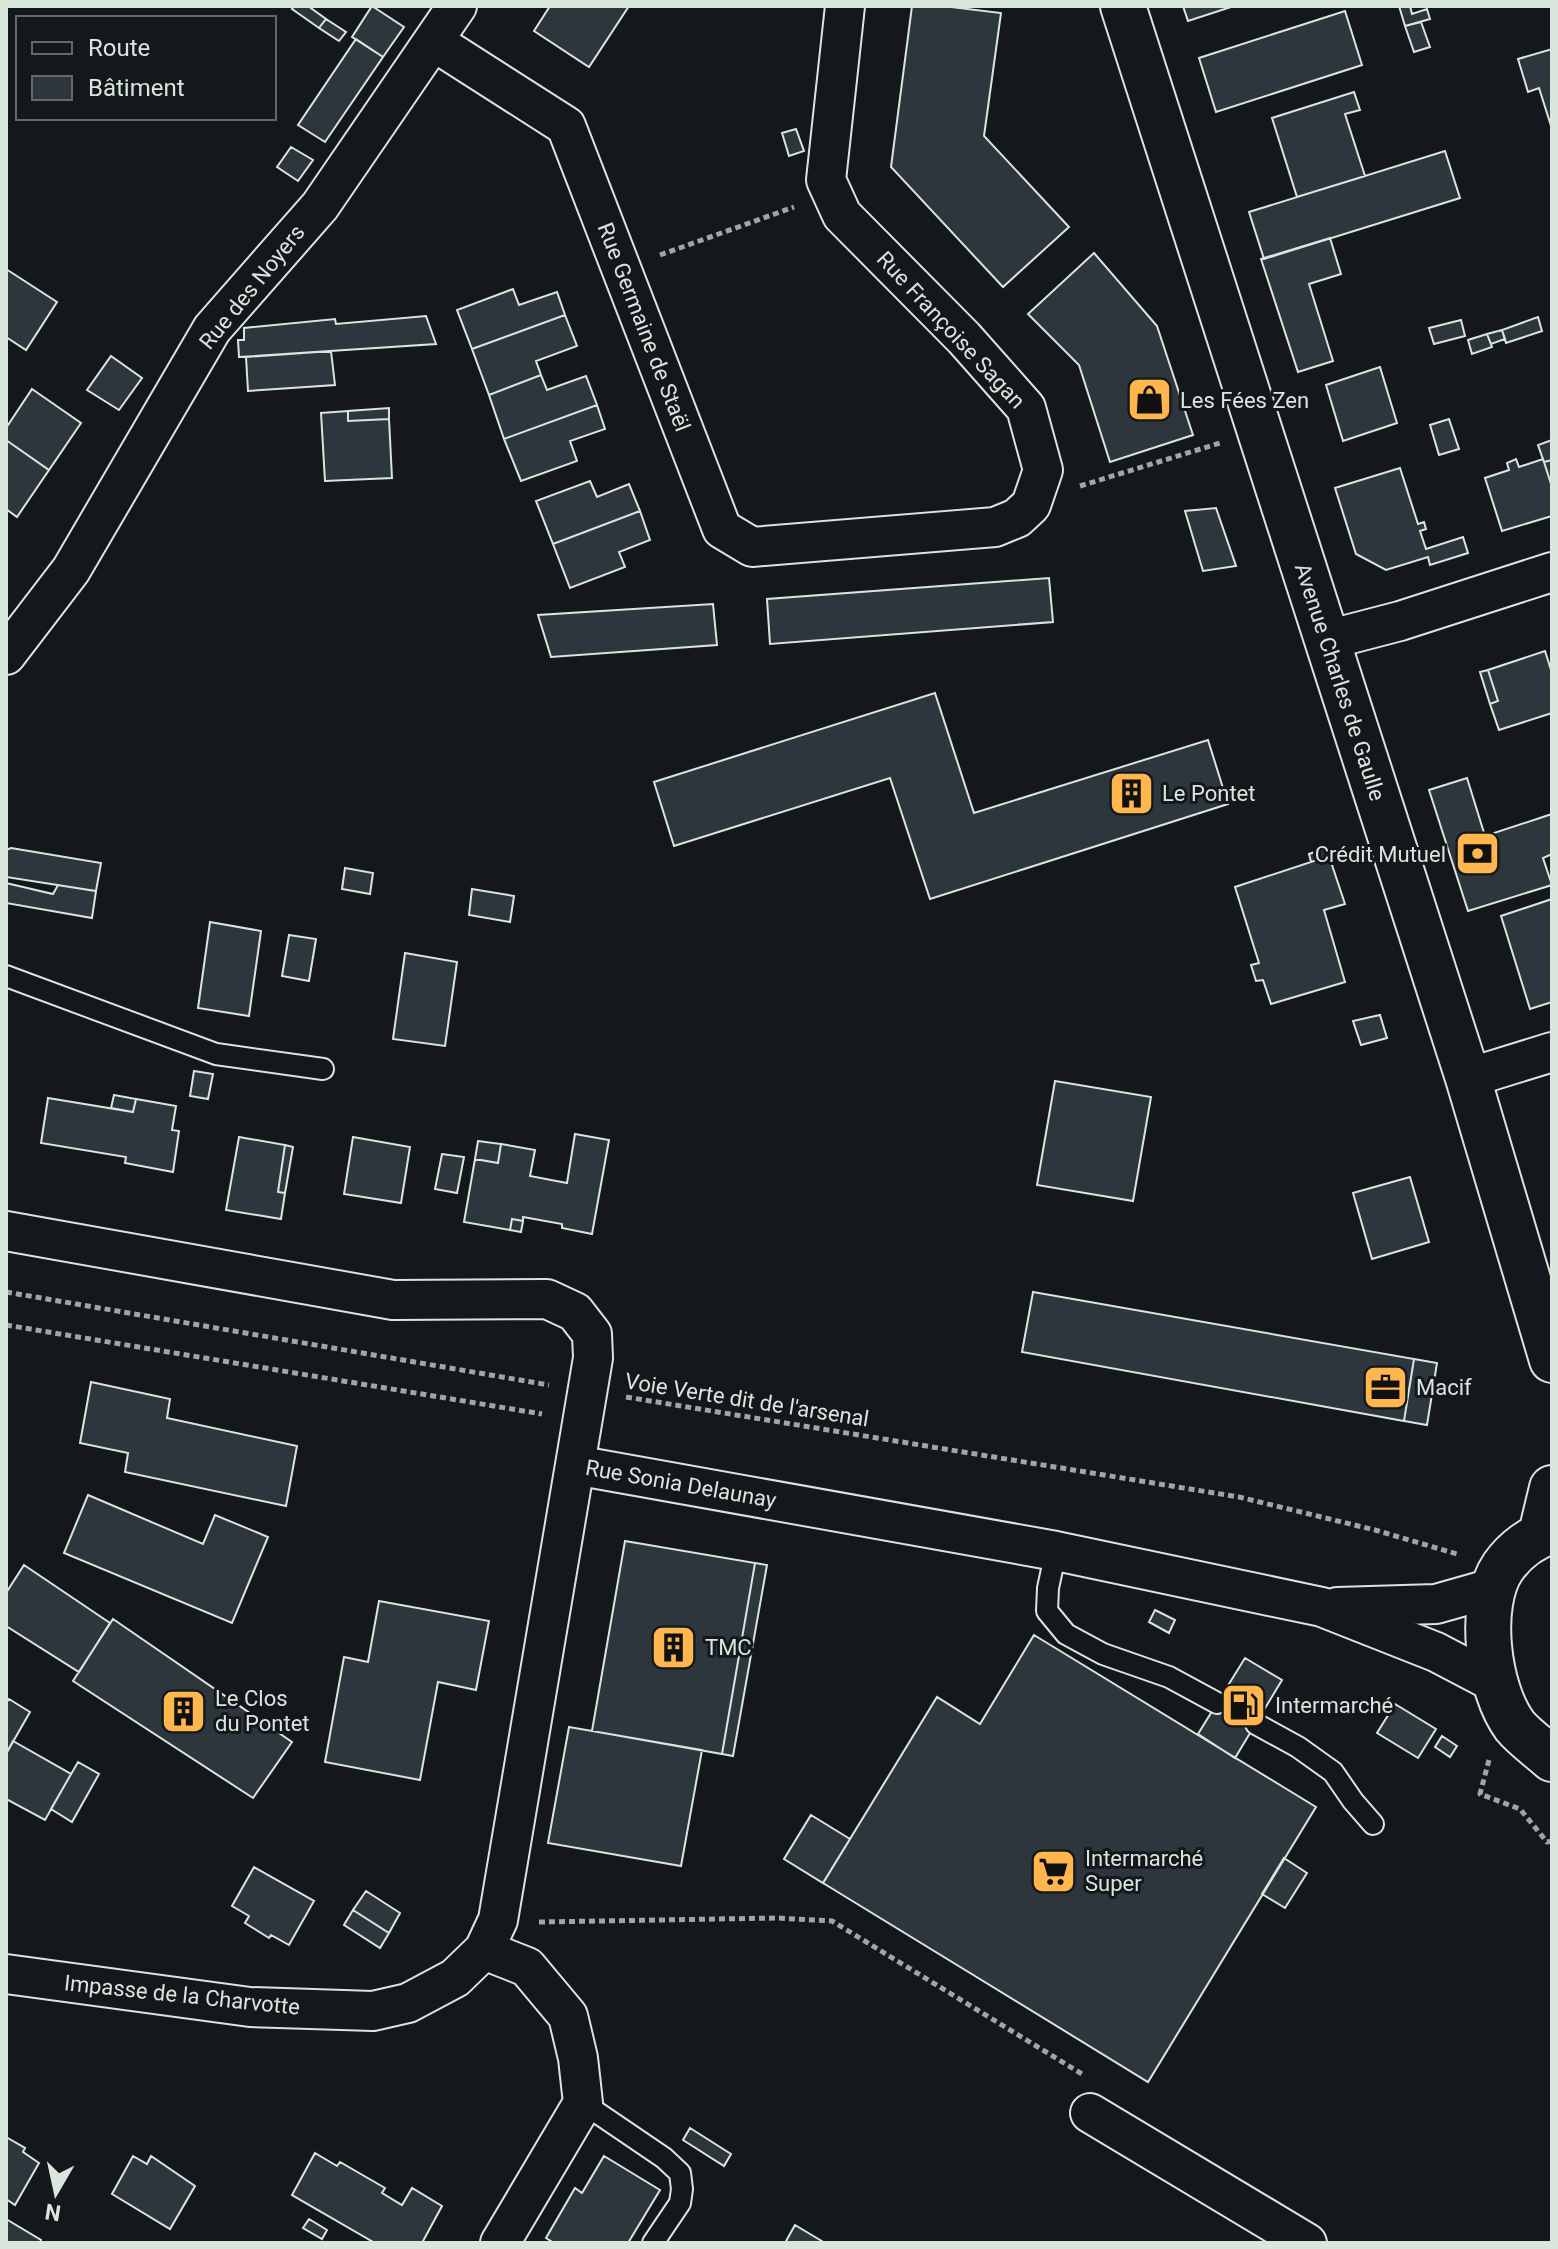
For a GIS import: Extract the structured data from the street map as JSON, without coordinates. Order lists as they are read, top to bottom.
{
  "streets": {
    "main road": ["Avenue Charles de Gaulle"],
    "street": [
      "Rue des Noyers",
      "Rue Germaine de Staël",
      "Rue Françoise Sagan",
      "Rue Sonia Delaunay",
      "Impasse de la Charvotte"
    ],
    "path": ["Voie Verte dit de l'arsenal"]
  },
  "crossings": [
    ["Rue des Noyers", "Rue Germaine de Staël"],
    ["Rue Germaine de Staël", "Rue Françoise Sagan"],
    ["Voie Verte dit de l'arsenal", "Rue Sonia Delaunay"]
  ],
  "places": {
    "shop": ["Les Fées Zen"],
    "building": ["Le Pontet", "TMC", "Le Clos du Pontet"],
    "bank": ["Crédit Mutuel"],
    "office": ["Macif"],
    "fuel station": ["Intermarché"],
    "supermarket": ["Intermarché Super"]
  },
  "legend": ["Route", "Bâtiment"],
  "north": "bottom"
}
